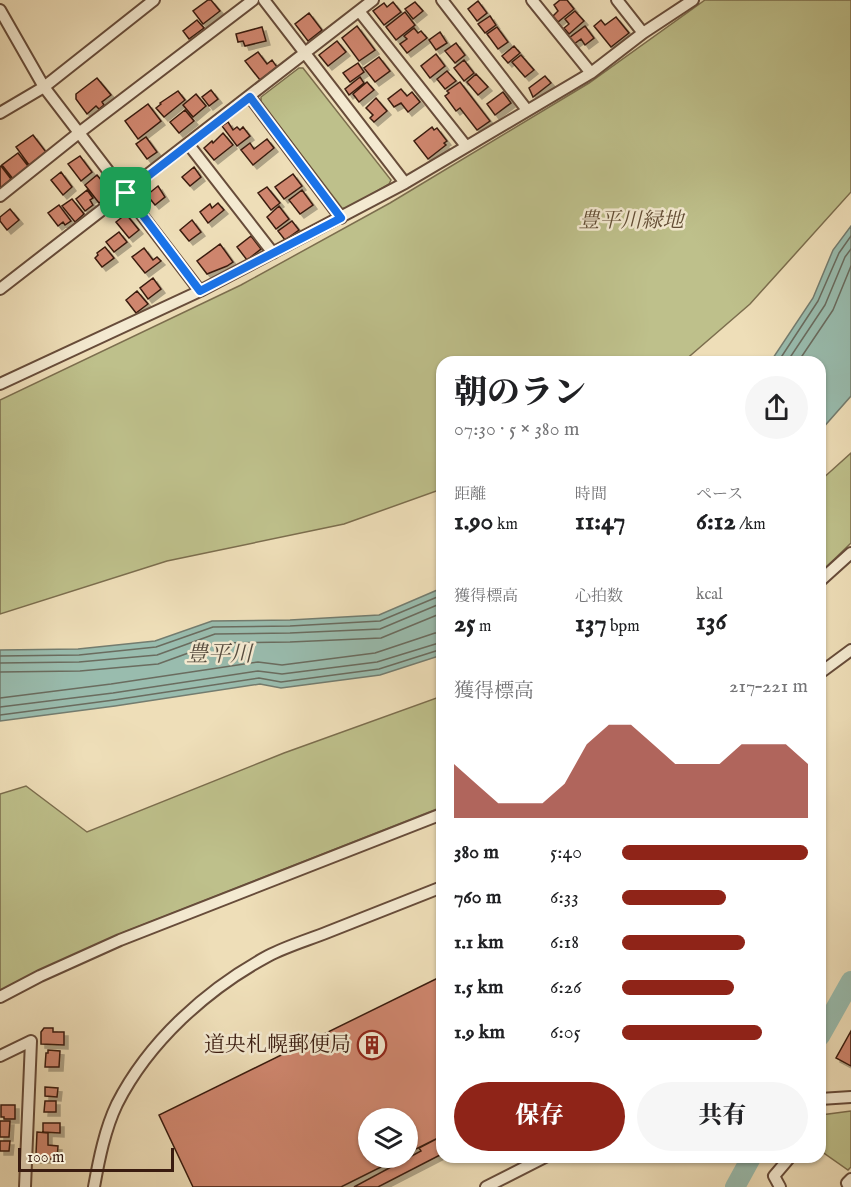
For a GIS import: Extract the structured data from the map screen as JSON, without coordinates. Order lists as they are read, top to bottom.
{
  "water": ["豊平川"],
  "parks": ["豊平川緑地"],
  "places": {
    "building": ["道央札幌郵便局"]
  },
  "scale_bar": "100 m",
  "page": {
    "heading": ["朝のラン", "07:30 · 5 × 380 m"],
    "stats": [
      ["距離", "1.90 km"],
      ["時間", "11:47"],
      ["ペース", "6:12 /km"],
      ["獲得標高", "25 m"],
      ["心拍数", "137 bpm"],
      ["kcal", "136"]
    ],
    "chart": ["獲得標高", "217–221 m"],
    "list": [
      {
        "name": "380 m",
        "note": "5:40"
      },
      {
        "name": "760 m",
        "note": "6:33"
      },
      {
        "name": "1.1 km",
        "note": "6:18"
      },
      {
        "name": "1.5 km",
        "note": "6:26"
      },
      {
        "name": "1.9 km",
        "note": "6:05"
      }
    ],
    "buttons": ["保存", "共有"],
    "scale": "100 m"
  }
}
